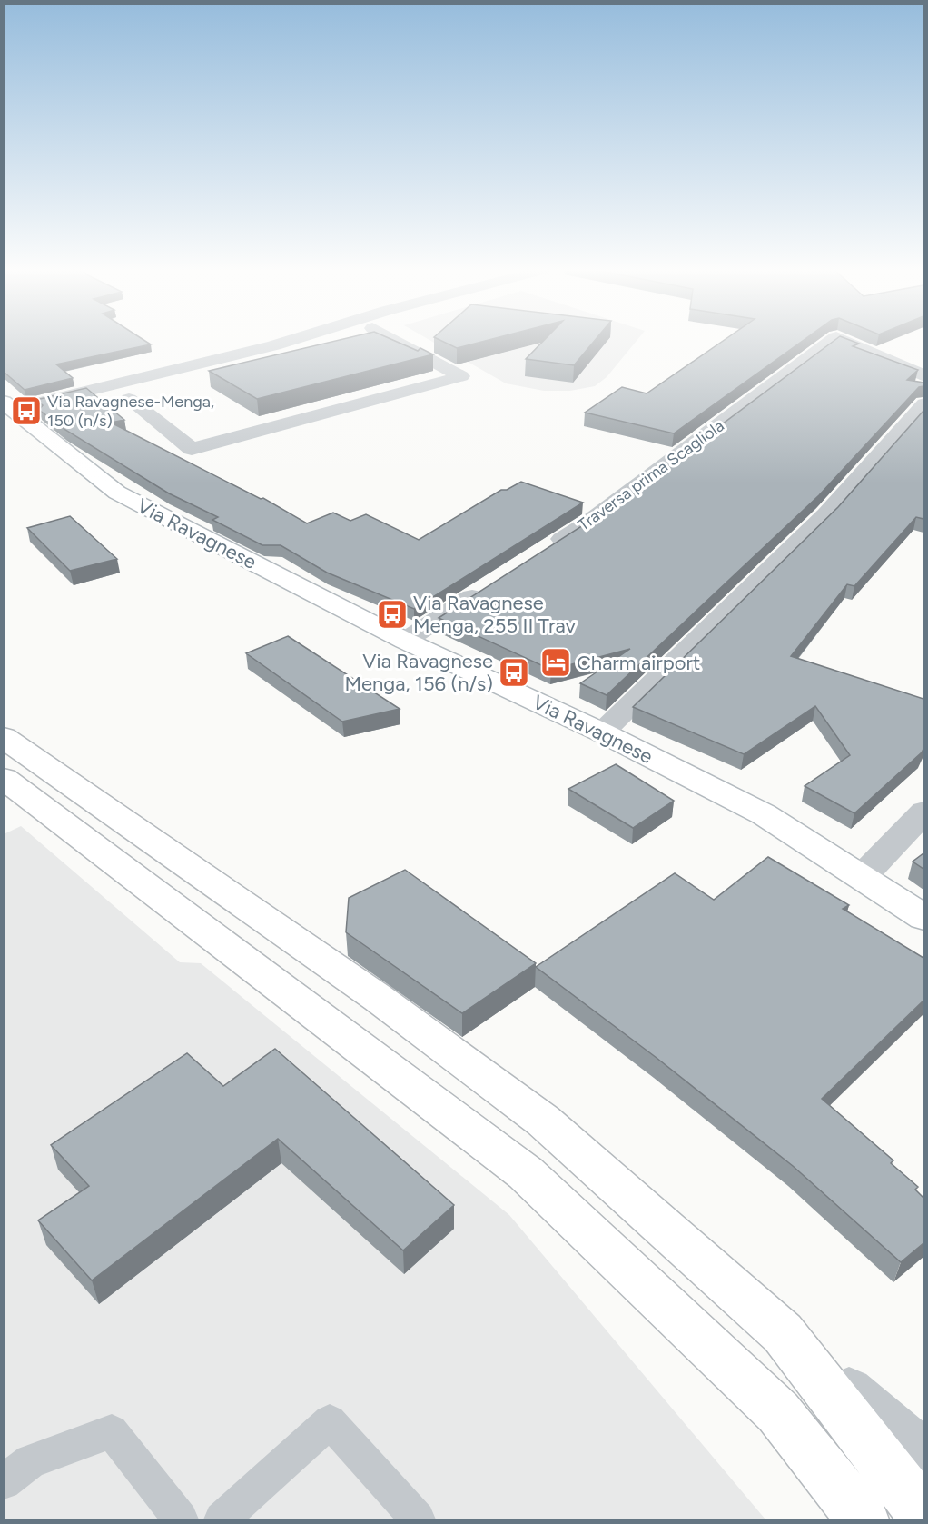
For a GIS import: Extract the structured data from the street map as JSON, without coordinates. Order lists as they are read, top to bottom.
{
  "streets": {
    "main road": ["Via Ravagnese"],
    "street": ["Traversa prima Scagliola"]
  },
  "places": {
    "bus stop": ["Via Ravagnese-Menga, 150 (n/s)", "Via Ravagnese Menga, 255 II Trav", "Via Ravagnese Menga, 156 (n/s)"],
    "hotel": ["Charm airport"]
  }
}
